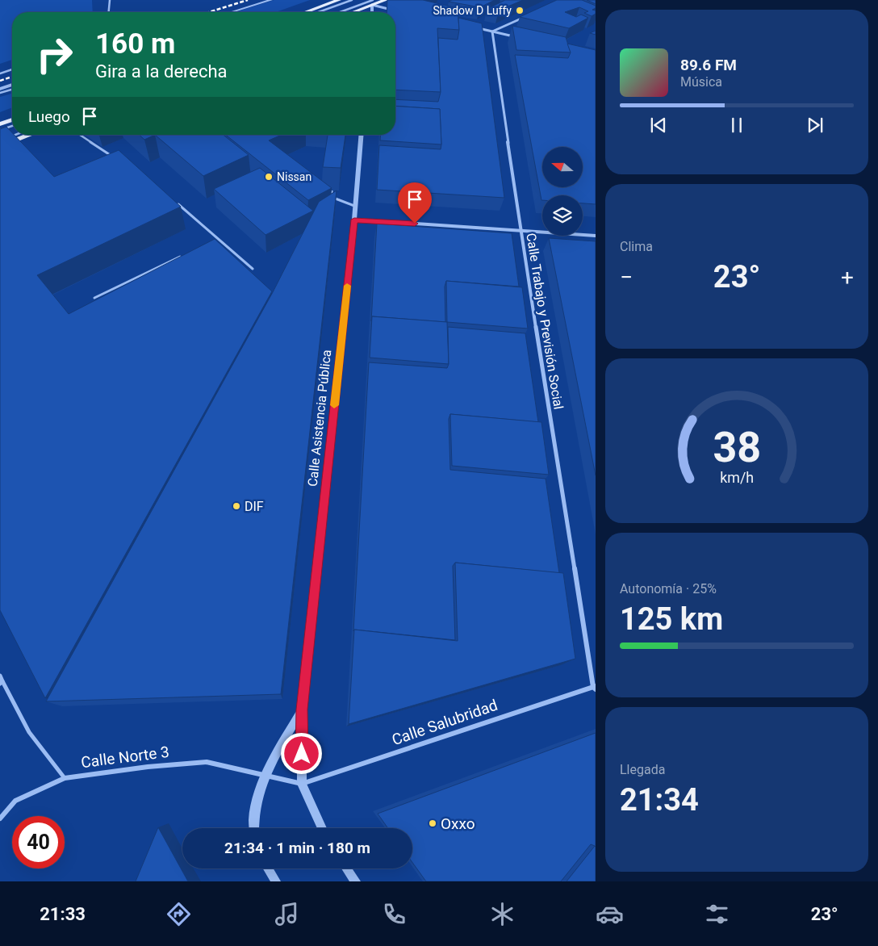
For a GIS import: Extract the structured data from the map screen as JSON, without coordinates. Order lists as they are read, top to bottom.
{
  "streets": {
    "street": [
      "Calle Trabajo y Previsión Social",
      "Calle Asistencia Pública",
      "Calle Salubridad",
      "Calle Norte 3"
    ]
  },
  "crossings": [
    ["Calle Trabajo y Previsión Social", "Calle Salubridad"],
    ["Calle Asistencia Pública", "Calle Salubridad"],
    ["Calle Asistencia Pública", "Calle Norte 3"],
    ["Calle Salubridad", "Calle Norte 3"]
  ],
  "places": [
    "Shadow D Luffy",
    "Nissan",
    "DIF",
    "Oxxo"
  ],
  "north": "left",
  "page": {
    "turn": ["160 m", "Gira a la derecha"],
    "song": ["89.6 FM", "Música"],
    "then": "Luego",
    "tile": [
      "Clima",
      ["Autonomía · 25%", "125 km"],
      ["Llegada", "21:34"]
    ],
    "heat": ["−", "23°", "+"],
    "limit": "40",
    "trip": "21:34 · 1 min · 180 m",
    "tabs": ["21:33", "23°"],
    "gauge": ["38", "km/h"]
  }
}
